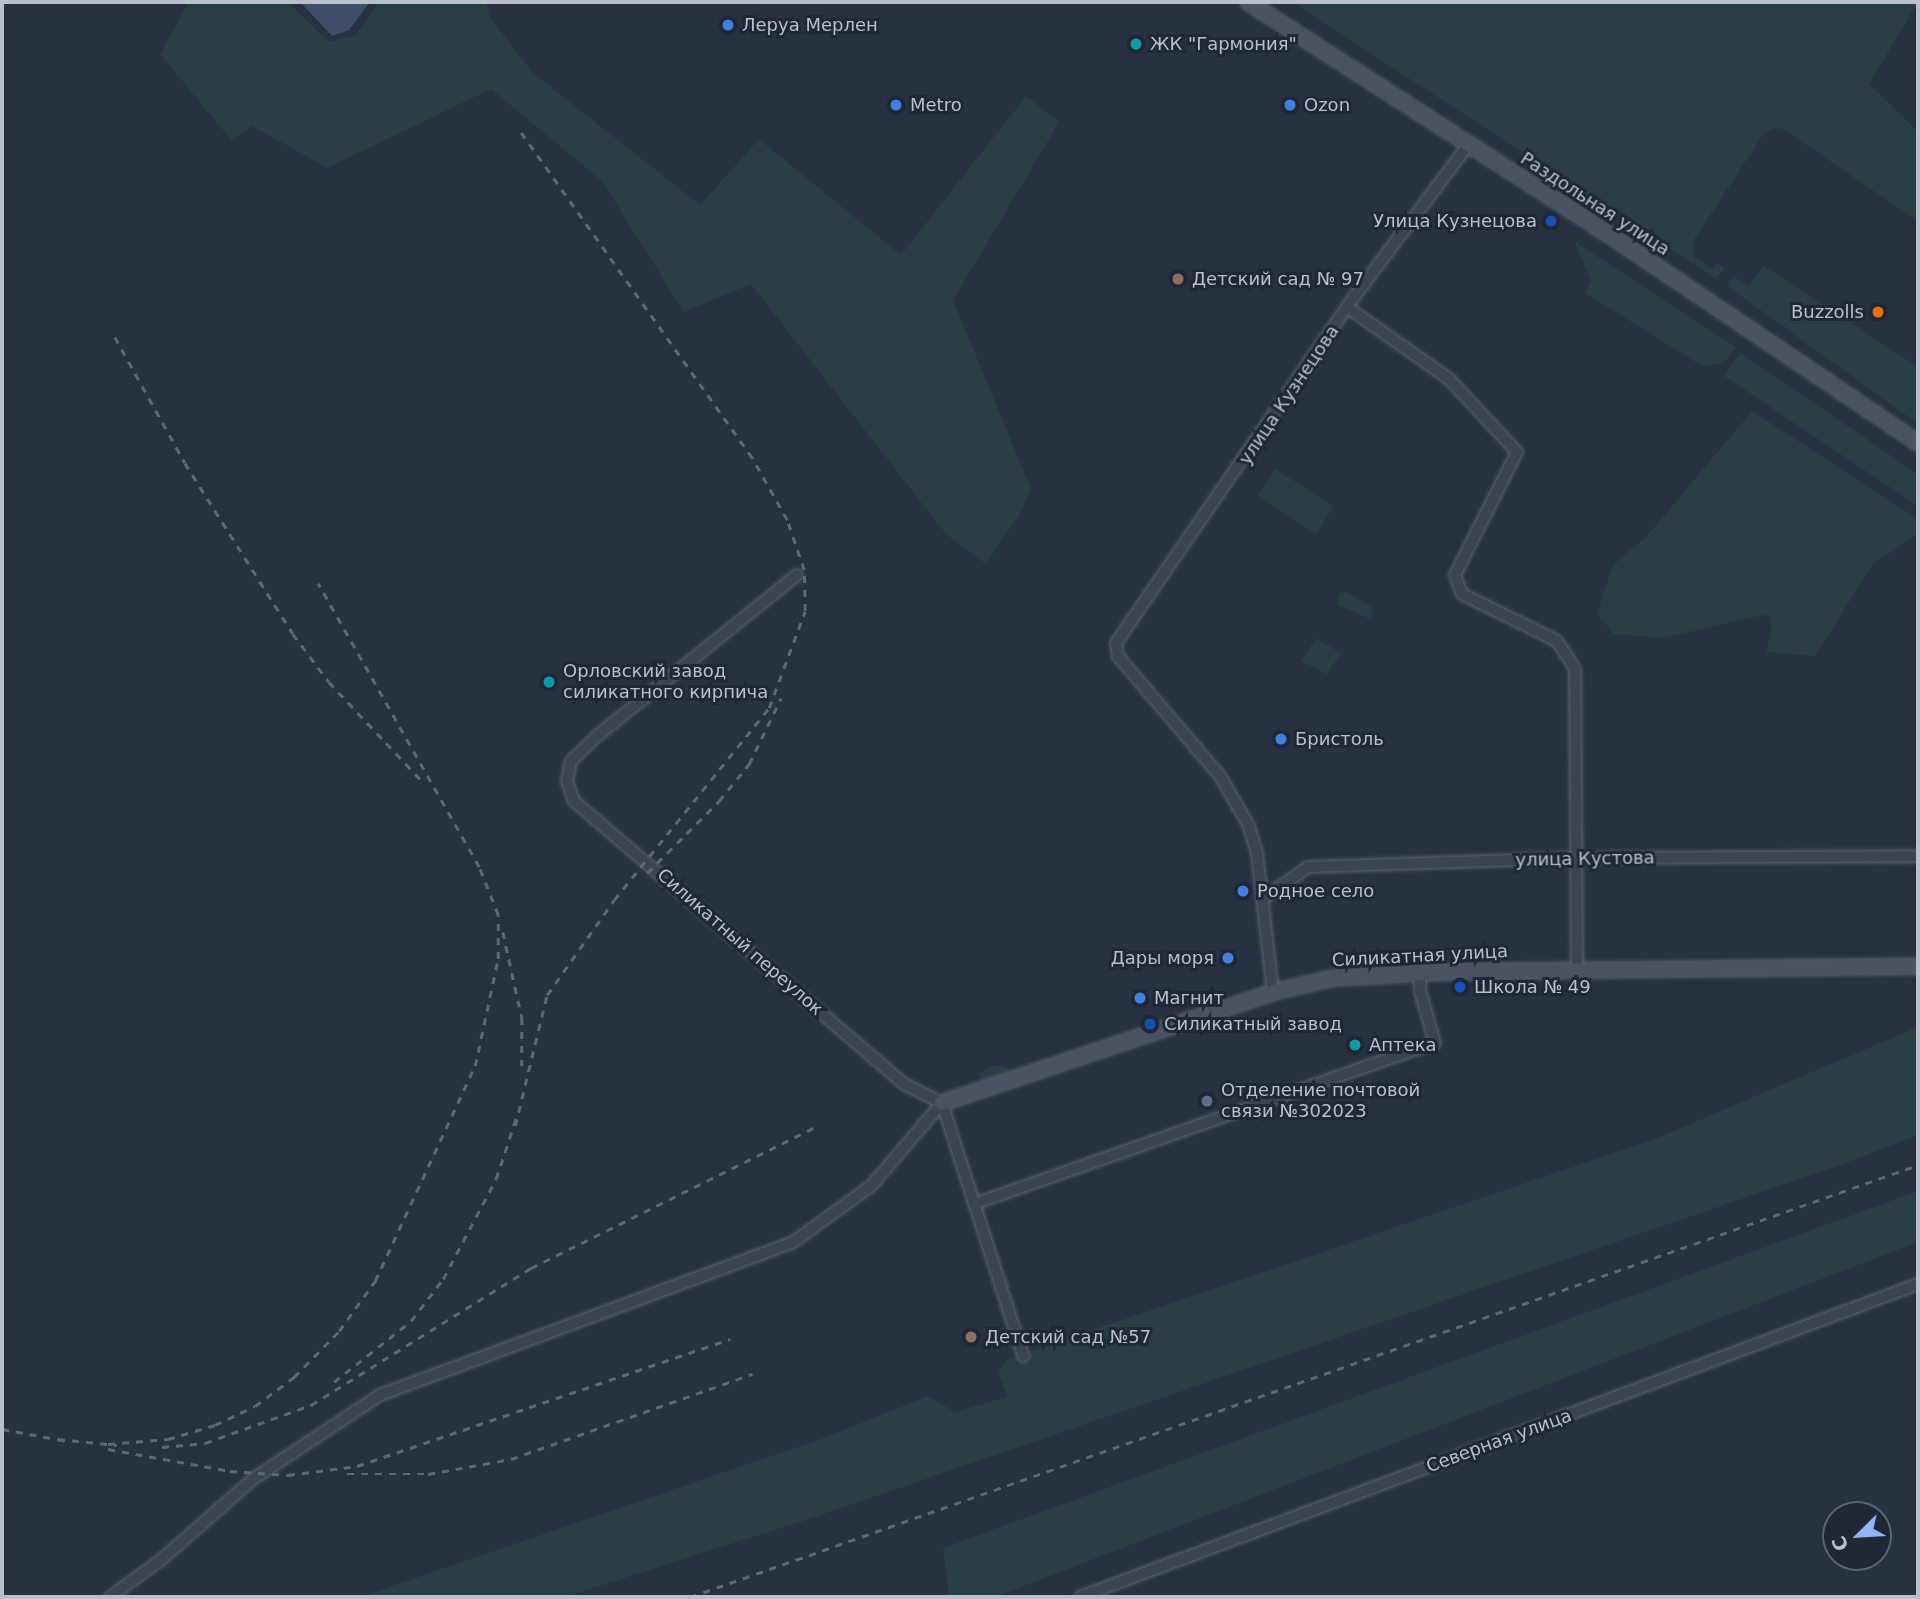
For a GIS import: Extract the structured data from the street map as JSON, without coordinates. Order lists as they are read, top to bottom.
{
  "streets": {
    "street": [
      "Раздольная улица",
      "улица Кузнецова",
      "улица Кустова",
      "Силикатный переулок",
      "Силикатная улица",
      "Северная улица"
    ]
  },
  "crossings": [
    ["Раздольная улица", "улица Кузнецова"],
    ["улица Кузнецова", "улица Кустова"],
    ["Силикатный переулок", "Силикатная улица"]
  ],
  "places": [
    "Леруа Мерлен",
    "ЖК \"Гармония\"",
    "Metro",
    "Ozon",
    "Улица Кузнецова",
    "Детский сад № 97",
    "Buzzolls",
    "Орловский завод силикатного кирпича",
    "Бристоль",
    "Родное село",
    "Дары моря",
    "Школа № 49",
    "Магнит",
    "Силикатный завод",
    "Аптека",
    "Отделение почтовой связи №302023",
    "Детский сад №57"
  ],
  "north": "bottom left"
}
